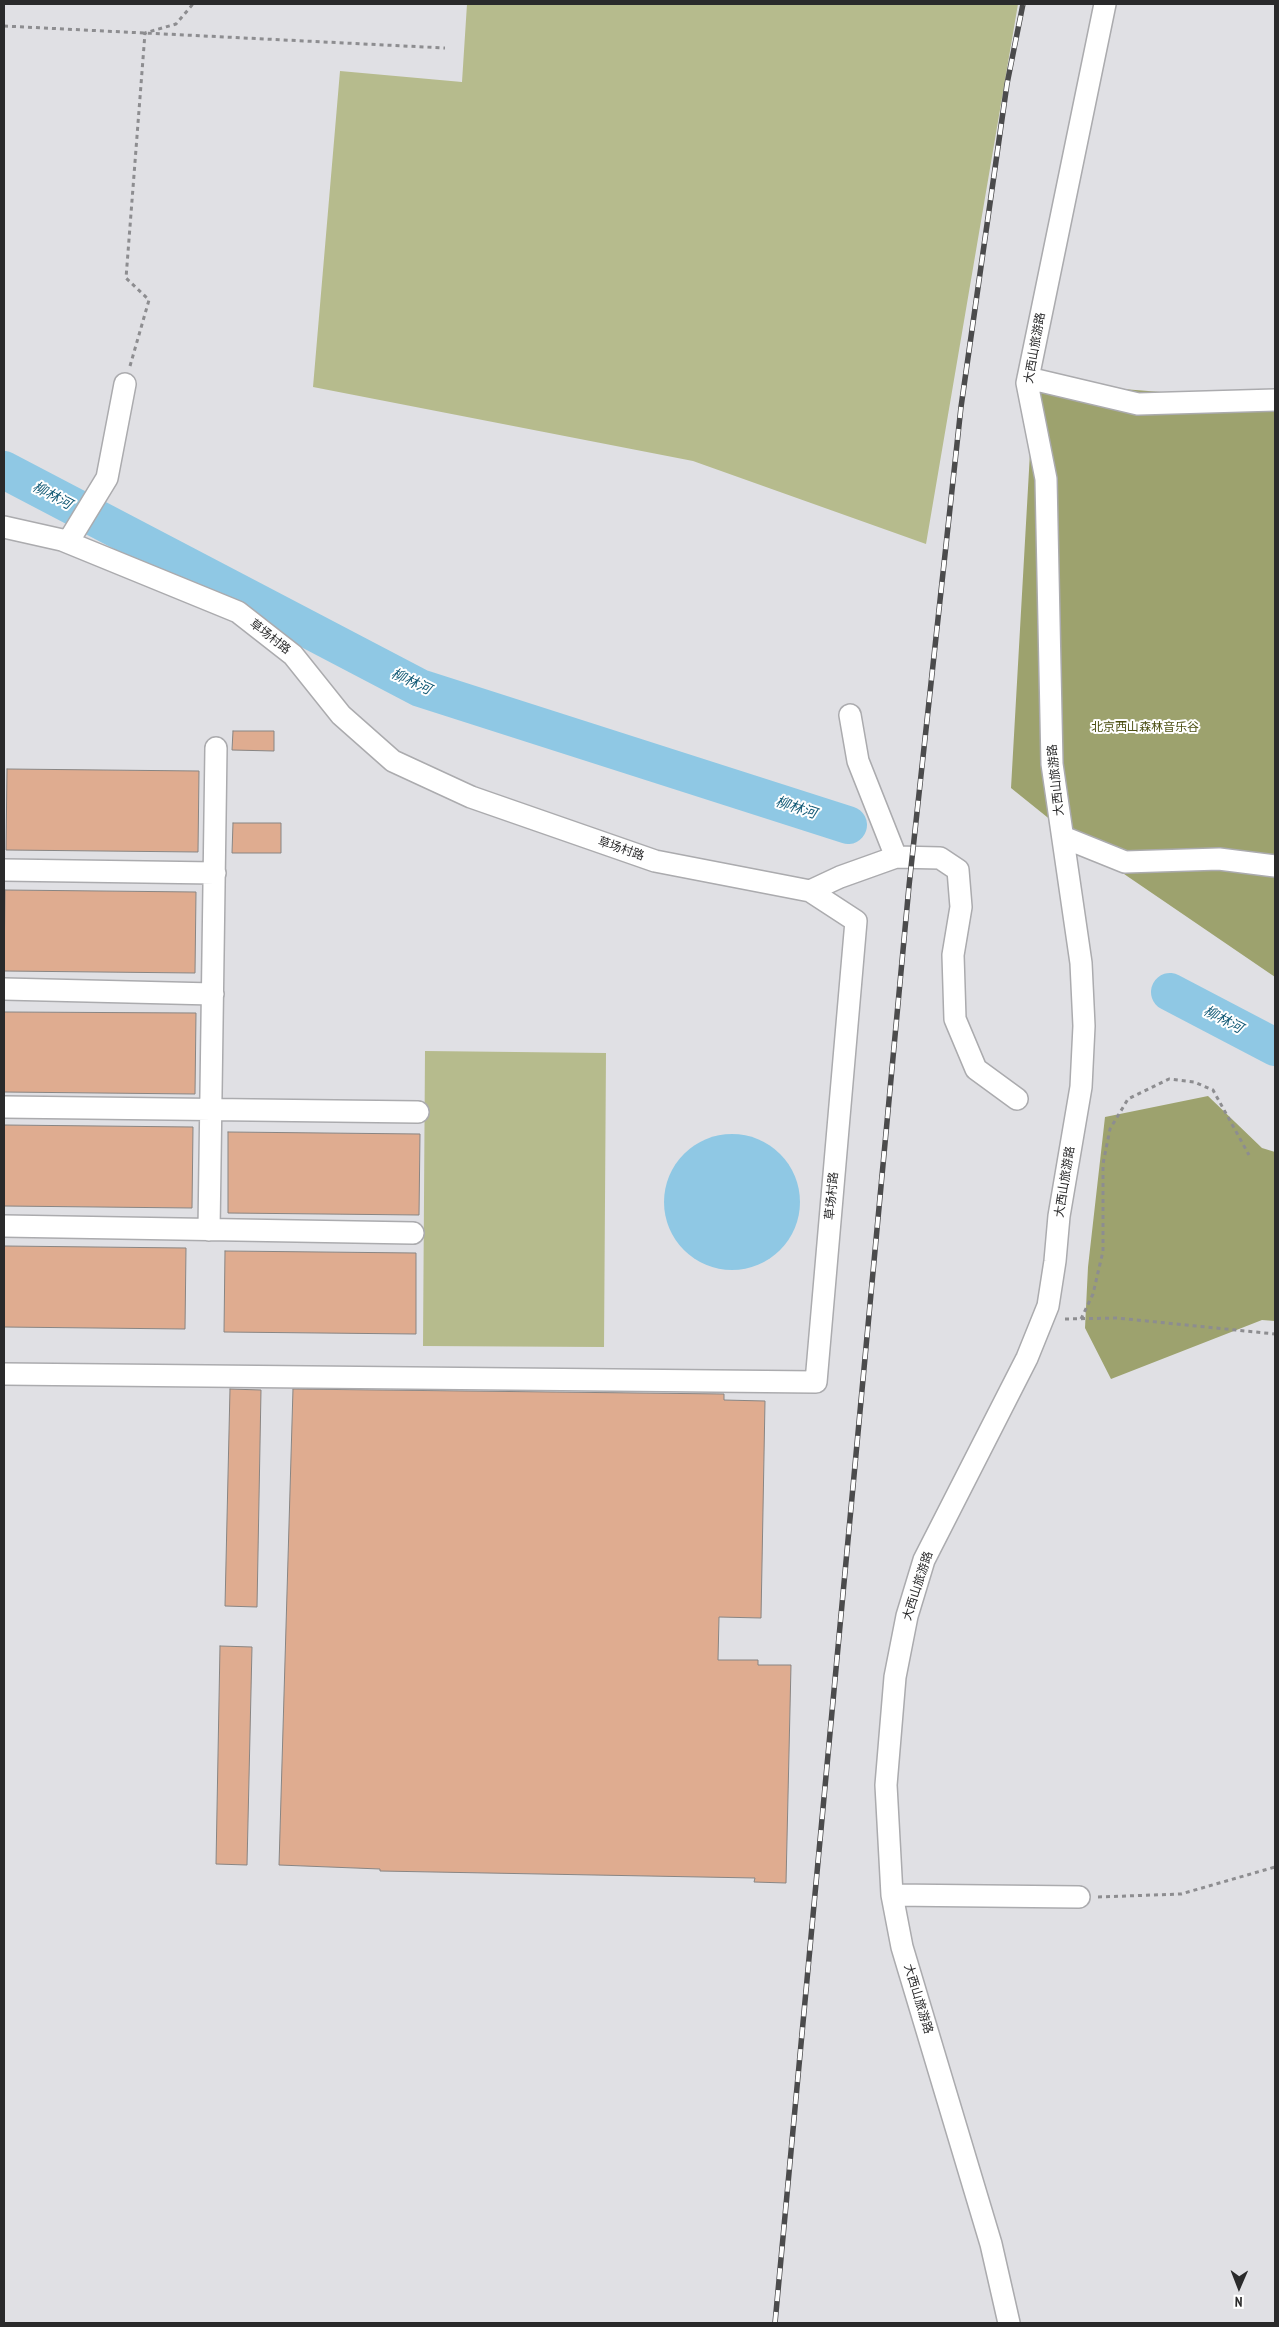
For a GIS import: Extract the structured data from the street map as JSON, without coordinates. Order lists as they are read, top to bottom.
{
  "streets": {
    "street": ["大西山旅游路", "草场村路"]
  },
  "water": ["柳林河"],
  "parks": ["北京西山森林音乐谷"],
  "north": "bottom"
}
